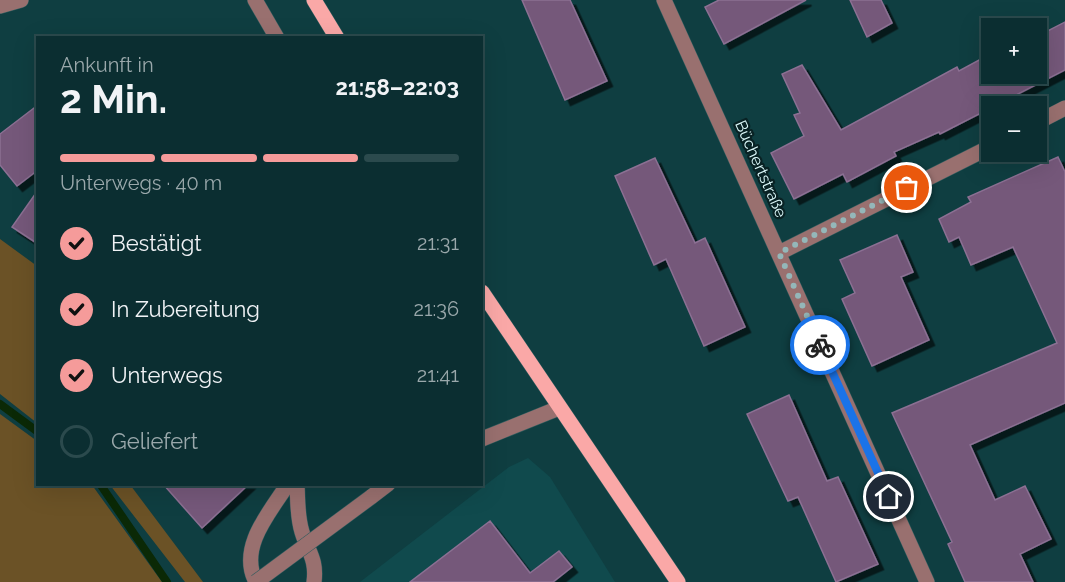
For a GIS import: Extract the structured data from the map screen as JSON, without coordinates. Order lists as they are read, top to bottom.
{
  "streets": {
    "street": ["Büchertstraße"]
  },
  "page": {
    "map_buttons": ["+", "−"],
    "heading": ["2 Min.", "Ankunft in", "21:58–22:03"],
    "bar": "Unterwegs · 40 m",
    "list": [
      ["Bestätigt", "21:31"],
      ["In Zubereitung", "21:36"],
      ["Unterwegs", "21:41"],
      "Geliefert"
    ]
  }
}
